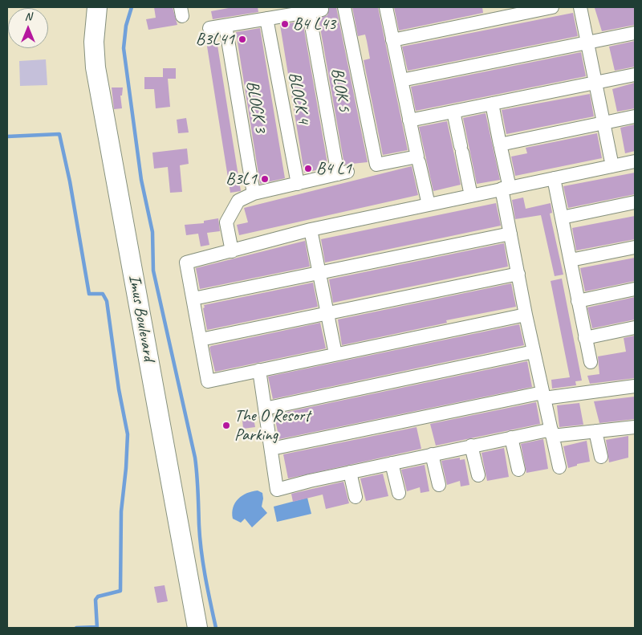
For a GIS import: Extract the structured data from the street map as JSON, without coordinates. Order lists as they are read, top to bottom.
{
  "streets": {
    "main road": ["Imus Boulevard"],
    "street": ["BLOK 5", "BLOCK 4", "BLOCK 3"]
  },
  "crossings": [
    ["BLOK 5", "BLOCK 4"]
  ],
  "places": [
    "B4 L43",
    "B3L41",
    "B4 L1",
    "B3L1",
    "The O Resort Parking"
  ],
  "north": "top"
}
